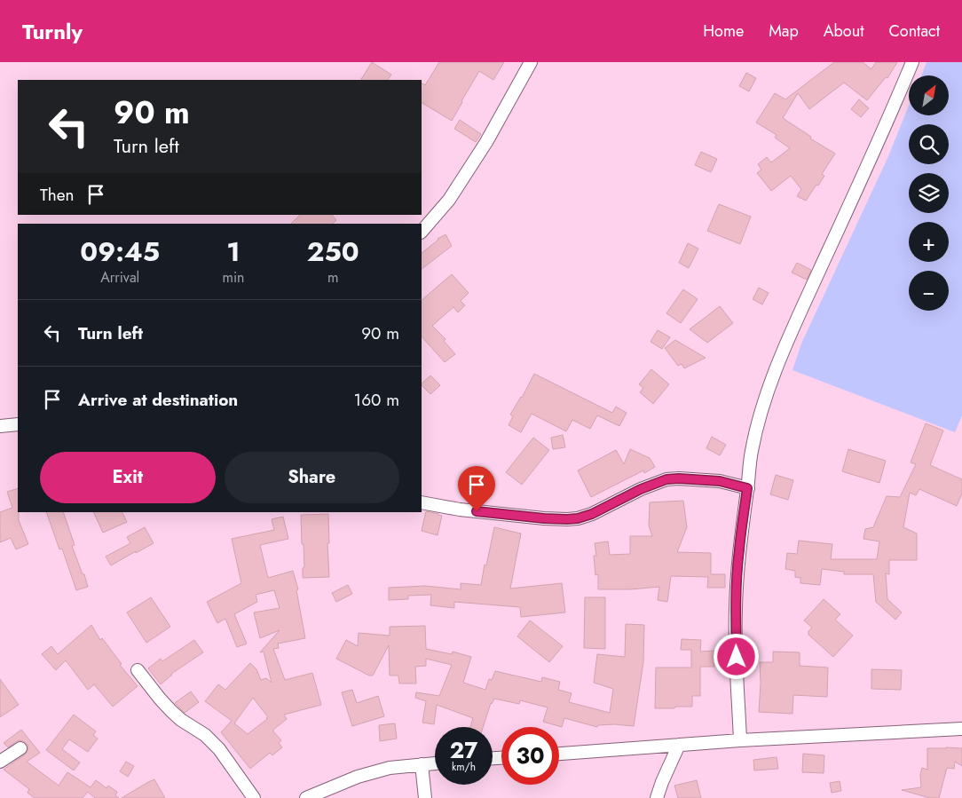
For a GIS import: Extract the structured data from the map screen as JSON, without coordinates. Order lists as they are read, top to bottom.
{
  "north": "top right",
  "page": {
    "header": "Turnly",
    "nav": [
      "Home",
      "Map",
      "About",
      "Contact"
    ],
    "map_buttons": ["+", "−"],
    "turn": ["90 m", "Turn left"],
    "then": "Then",
    "eta": [
      "09:45",
      "Arrival",
      "1",
      "min",
      "250",
      "m"
    ],
    "list": [
      {
        "name": "Turn left",
        "value": "90 m"
      },
      {
        "name": "Arrive at destination",
        "value": "160 m"
      }
    ],
    "buttons": ["Exit", "Share"],
    "speed": "27 km/h",
    "limit": "30"
  }
}
